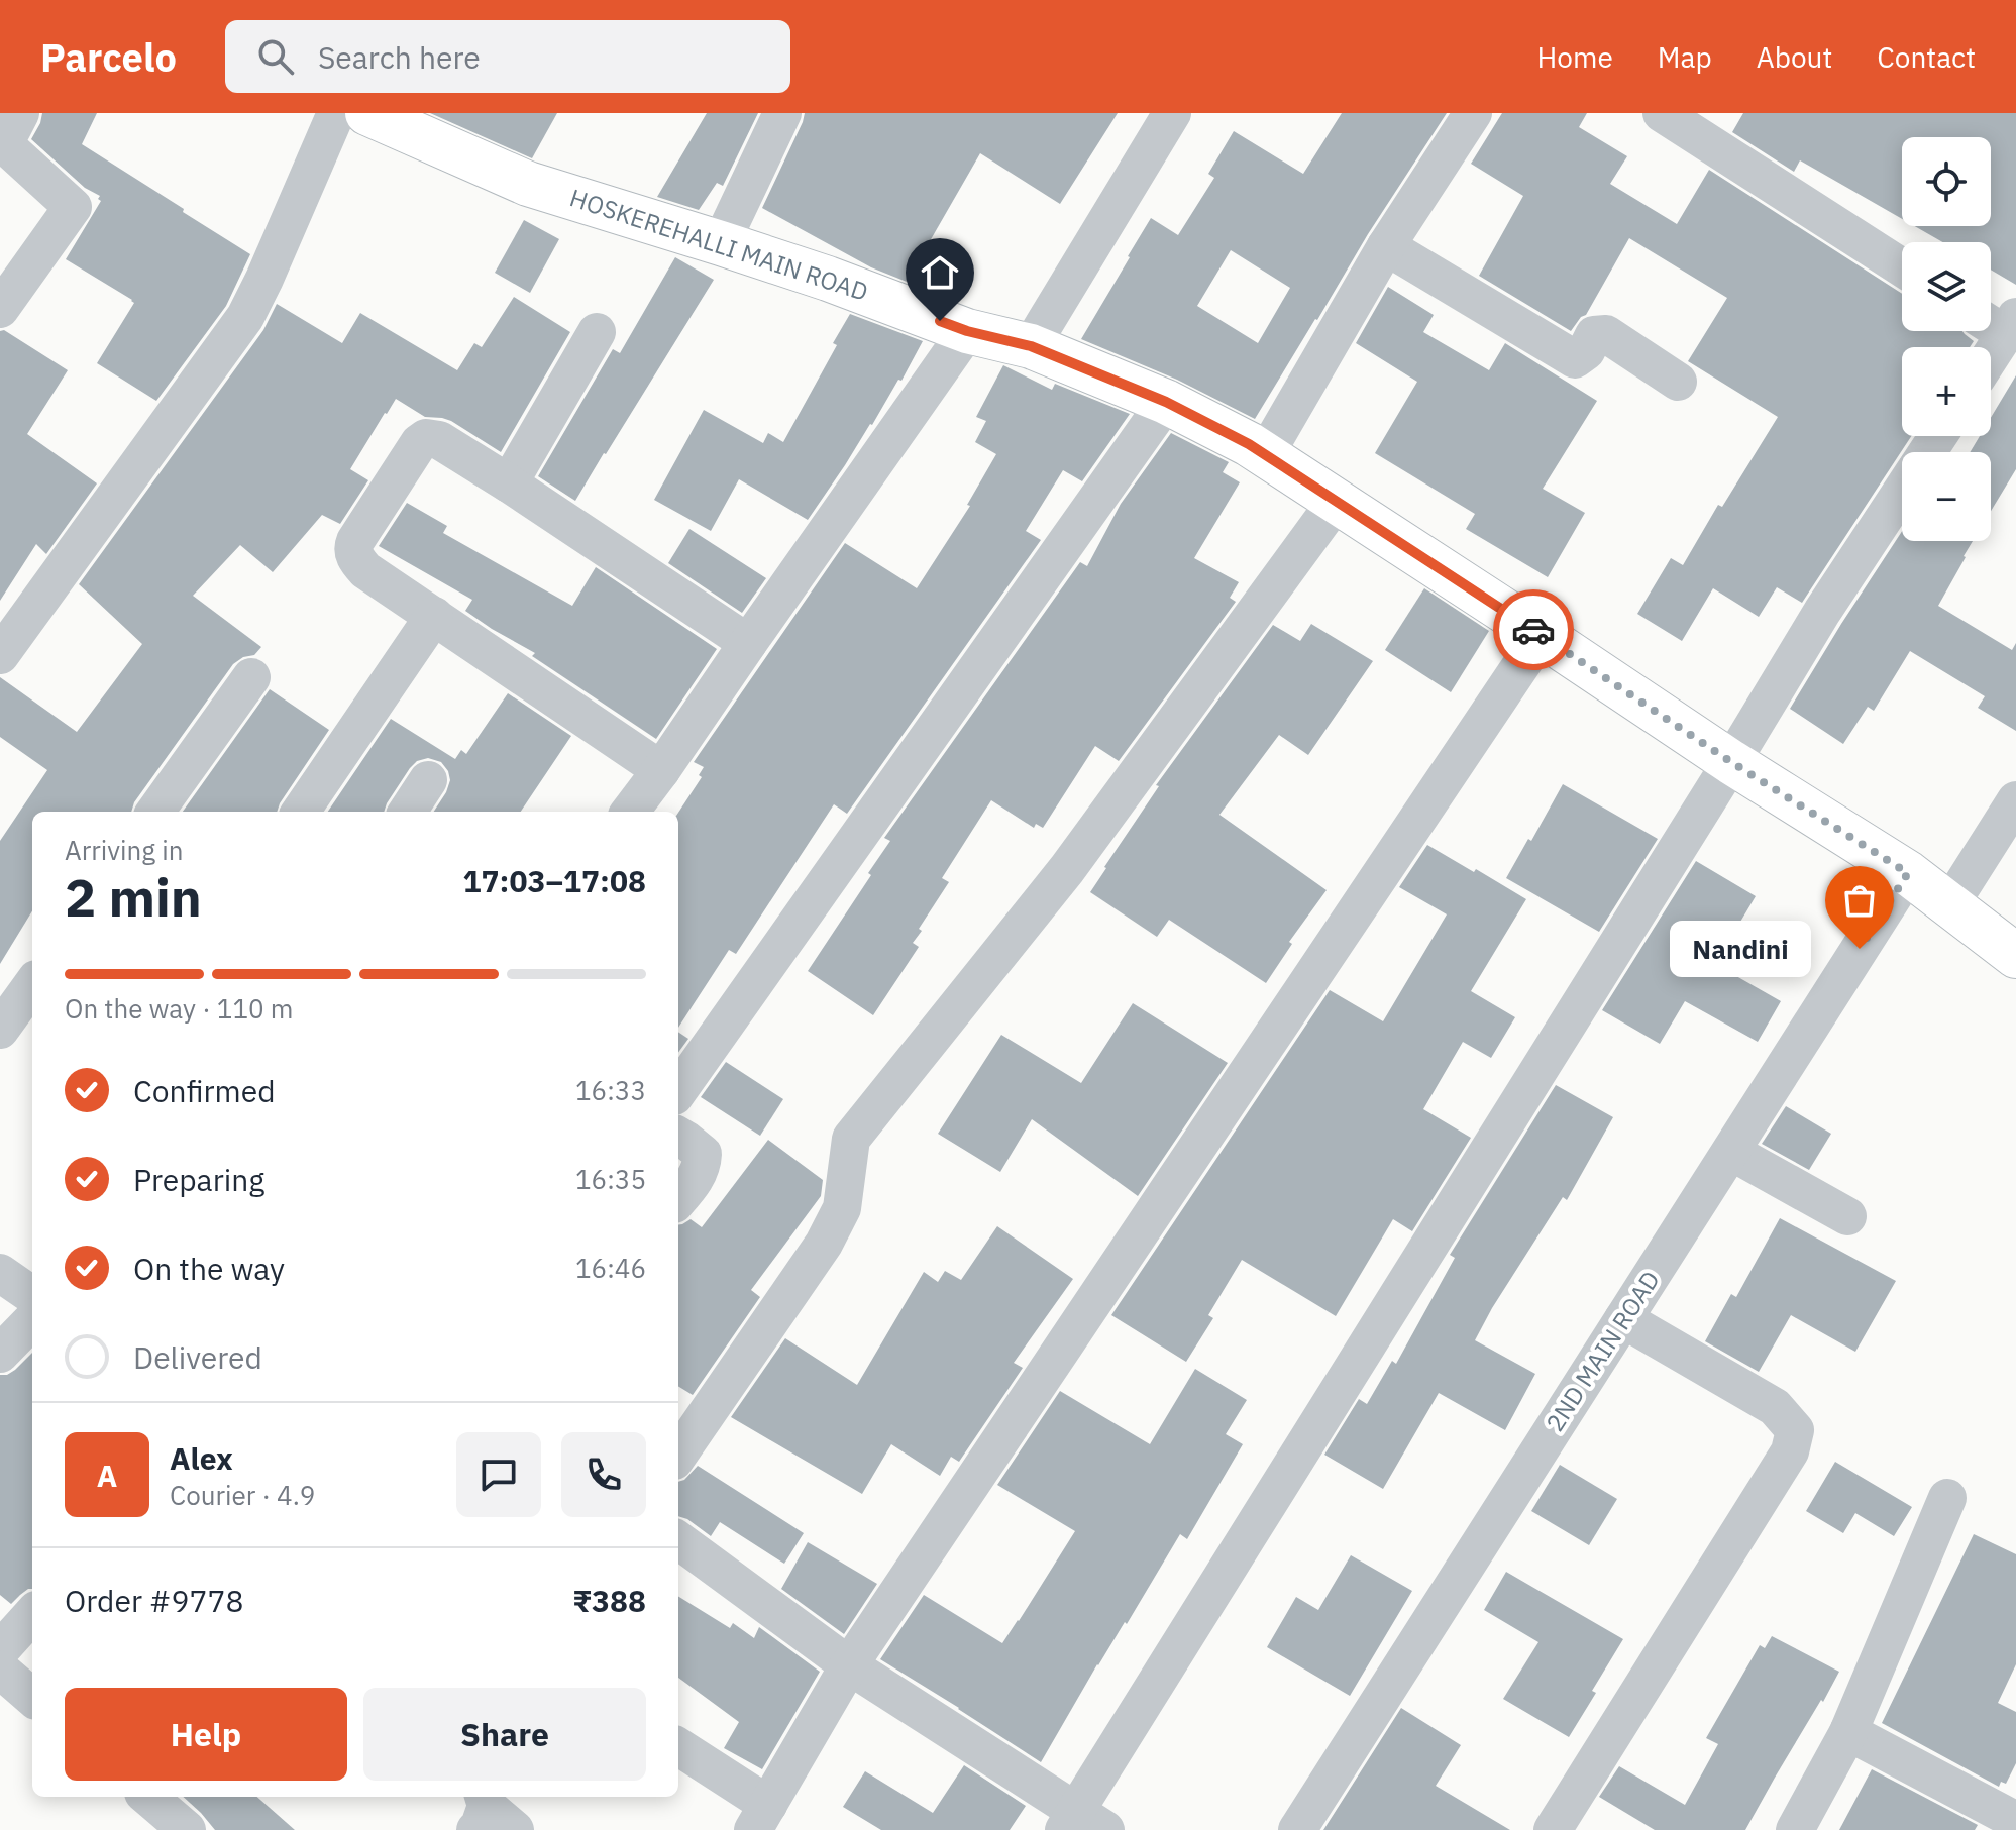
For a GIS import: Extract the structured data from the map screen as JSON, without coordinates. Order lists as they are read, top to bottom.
{
  "streets": {
    "street": ["HOSKEREHALLI MAIN ROAD", "2ND MAIN ROAD"]
  },
  "crossings": [
    ["HOSKEREHALLI MAIN ROAD", "2ND MAIN ROAD"]
  ],
  "places": ["Nandini"],
  "page": {
    "header": "Parcelo",
    "search": "Search here",
    "nav": [
      "Home",
      "Map",
      "About",
      "Contact"
    ],
    "map_buttons": ["+", "−"],
    "heading": ["2 min", "Arriving in", "17:03–17:08"],
    "panel": [
      "Alex",
      "Courier · 4.9",
      "Order #9778",
      "₹388"
    ],
    "bubble": "Nandini",
    "bar": "On the way · 110 m",
    "list": [
      ["Confirmed", "16:33"],
      ["Preparing", "16:35"],
      ["On the way", "16:46"],
      "Delivered"
    ],
    "round": "A",
    "buttons": ["Help", "Share"]
  }
}
